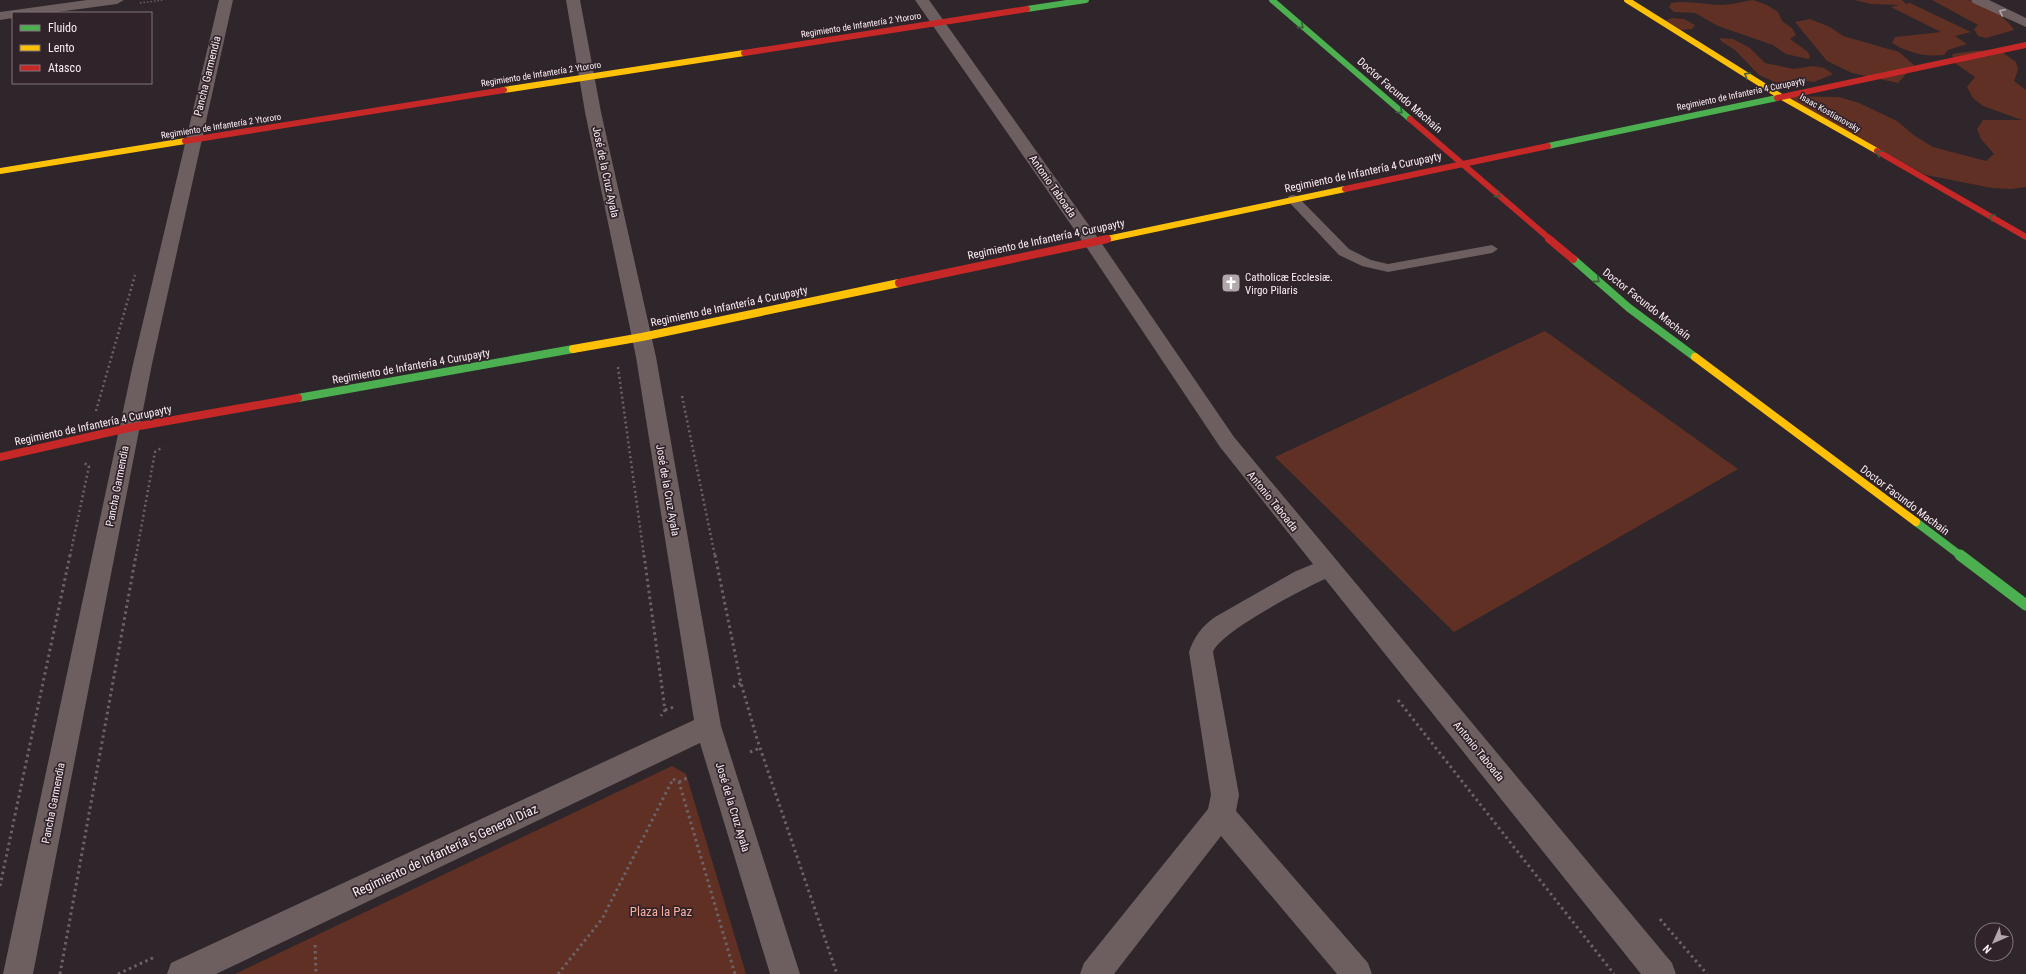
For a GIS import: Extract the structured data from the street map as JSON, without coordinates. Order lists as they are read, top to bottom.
{
  "streets": {
    "street": [
      "Regimiento de Infantería 2 Ytororo",
      "Pancha Garmendia",
      "Regimiento de Infanteria 4 Curupayty",
      "Doctor Facundo Machaín",
      "Isaac Kostianovsky",
      "José de la Cruz Ayala",
      "Regimiento de Infantería 4 Curupayty",
      "Antonio Taboada",
      "Regimiento de Infantería 5 General Díaz"
    ]
  },
  "crossings": [
    ["Regimiento de Infantería 2 Ytororo", "Pancha Garmendia"],
    ["Regimiento de Infantería 2 Ytororo", "José de la Cruz Ayala"],
    ["Regimiento de Infantería 2 Ytororo", "Antonio Taboada"],
    ["Pancha Garmendia", "Regimiento de Infantería 4 Curupayty"],
    ["Regimiento de Infanteria 4 Curupayty", "Doctor Facundo Machaín"],
    ["Regimiento de Infanteria 4 Curupayty", "Isaac Kostianovsky"],
    ["Regimiento de Infanteria 4 Curupayty", "Regimiento de Infantería 4 Curupayty"],
    ["Doctor Facundo Machaín", "Regimiento de Infantería 4 Curupayty"],
    ["José de la Cruz Ayala", "Regimiento de Infantería 4 Curupayty"],
    ["José de la Cruz Ayala", "Regimiento de Infantería 5 General Díaz"],
    ["Regimiento de Infantería 4 Curupayty", "Antonio Taboada"]
  ],
  "one_way": ["Doctor Facundo Machaín", "Isaac Kostianovsky"],
  "parks": ["Plaza la Paz"],
  "places": {
    "church": ["Catholicæ Ecclesiæ. Virgo Pilaris"]
  },
  "legend": ["Fluido", "Lento", "Atasco"],
  "north": "bottom left"
}
